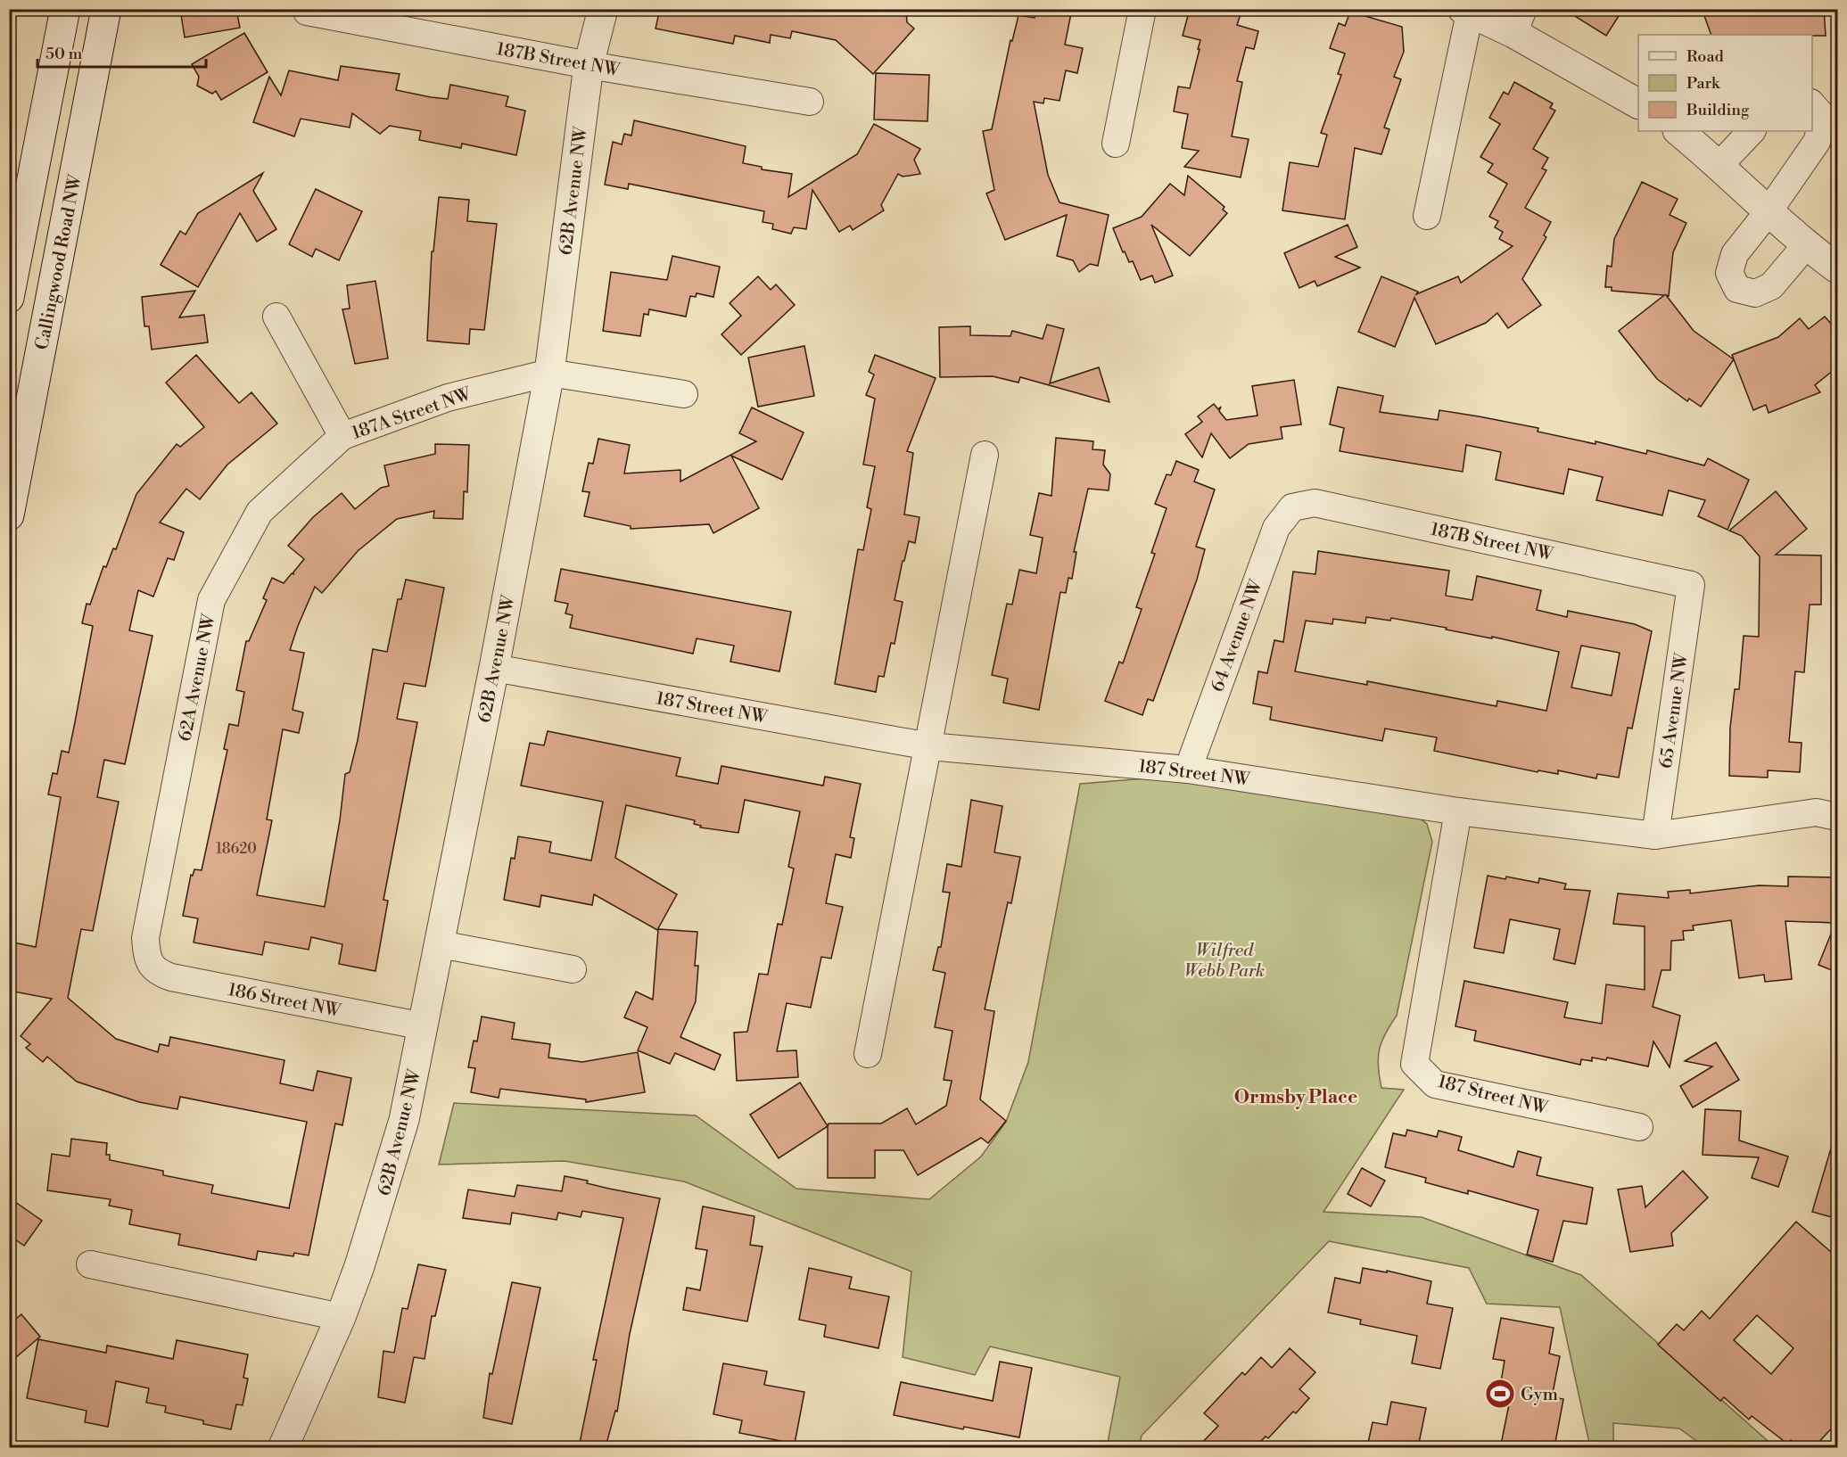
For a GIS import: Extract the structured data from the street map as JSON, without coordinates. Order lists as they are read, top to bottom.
{
  "streets": {
    "street": [
      "187B Street NW",
      "62B Avenue NW",
      "Callingwood Road NW",
      "187A Street NW",
      "64 Avenue NW",
      "62A Avenue NW",
      "187 Street NW",
      "65 Avenue NW",
      "186 Street NW"
    ]
  },
  "crossings": [
    ["187B Street NW", "62B Avenue NW"],
    ["187B Street NW", "64 Avenue NW"],
    ["187B Street NW", "65 Avenue NW"],
    ["62B Avenue NW", "187A Street NW"],
    ["62B Avenue NW", "187 Street NW"],
    ["62B Avenue NW", "186 Street NW"],
    ["187A Street NW", "62A Avenue NW"],
    ["64 Avenue NW", "187 Street NW"],
    ["62A Avenue NW", "186 Street NW"],
    ["187 Street NW", "65 Avenue NW"]
  ],
  "districts": ["Ormsby Place"],
  "parks": ["Wilfred Webb Park"],
  "places": {
    "sports": ["Gym"]
  },
  "house_numbers": ["18620"],
  "legend": ["Road", "Park", "Building"],
  "scale_bar": "50 m"
}
